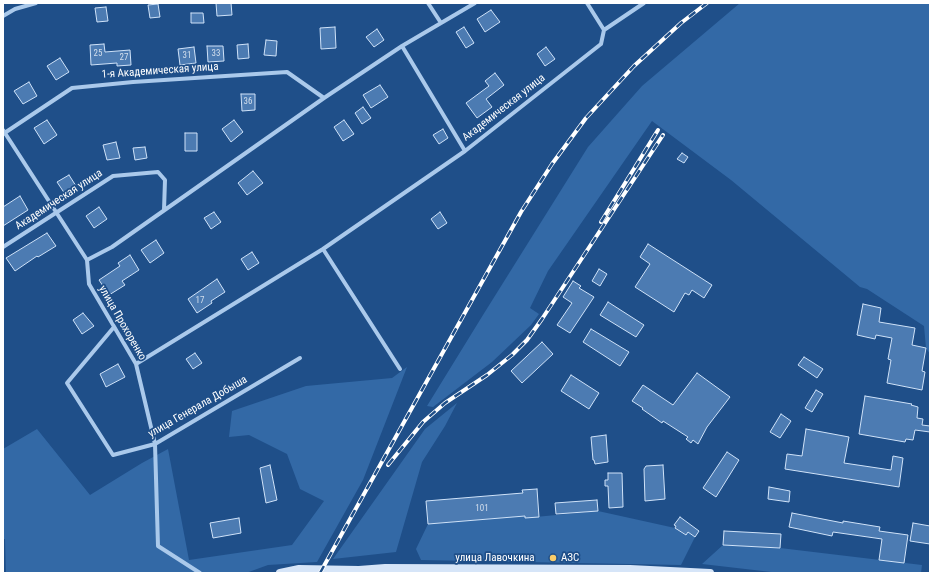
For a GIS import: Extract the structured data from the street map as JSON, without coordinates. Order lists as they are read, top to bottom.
{
  "streets": {
    "main road": ["улица Лавочкина"],
    "street": [
      "1-я Академическая улица",
      "Академическая улица",
      "улица Прохоренко",
      "улица Генерала Добыша"
    ]
  },
  "crossings": [
    ["1-я Академическая улица", "улица Прохоренко"],
    ["Академическая улица", "улица Прохоренко"],
    ["улица Прохоренко", "улица Генерала Добыша"]
  ],
  "places": ["АЗС"],
  "house_numbers": [
    "25",
    "33",
    "31",
    "27",
    "36",
    "17",
    "101"
  ]
}
